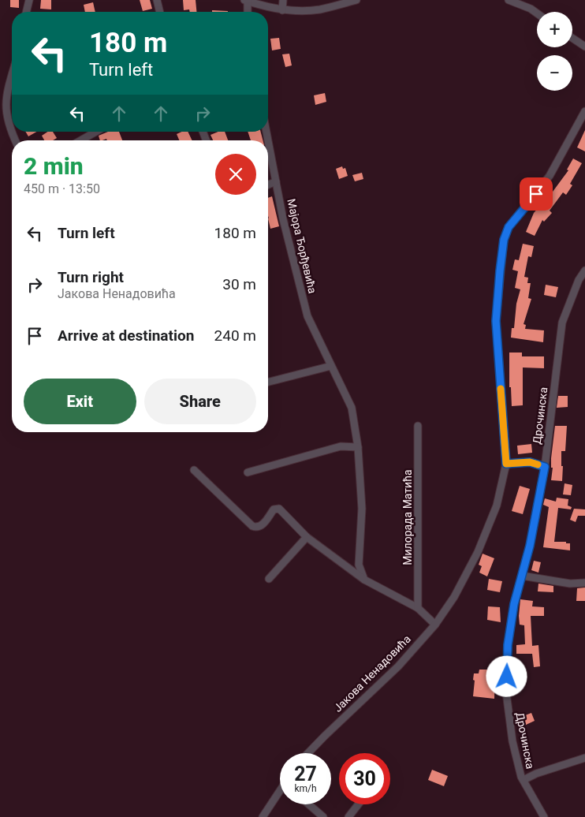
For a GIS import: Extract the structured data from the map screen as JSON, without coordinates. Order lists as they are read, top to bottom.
{
  "streets": {
    "street": [
      "Мајора Ђорђевића",
      "Дрочинска",
      "Милорада Матића",
      "Јакова Ненадовића"
    ]
  },
  "page": {
    "map_buttons": ["+", "−"],
    "turn": ["180 m", "Turn left"],
    "heading": ["2 min", "450 m · 13:50"],
    "list": [
      {
        "name": "Turn left",
        "value": "180 m"
      },
      {
        "name": "Turn right",
        "note": "Јакова Ненадовића",
        "value": "30 m"
      },
      {
        "name": "Arrive at destination",
        "value": "240 m"
      }
    ],
    "buttons": ["Exit", "Share"],
    "speed": "27 km/h",
    "limit": "30"
  }
}
